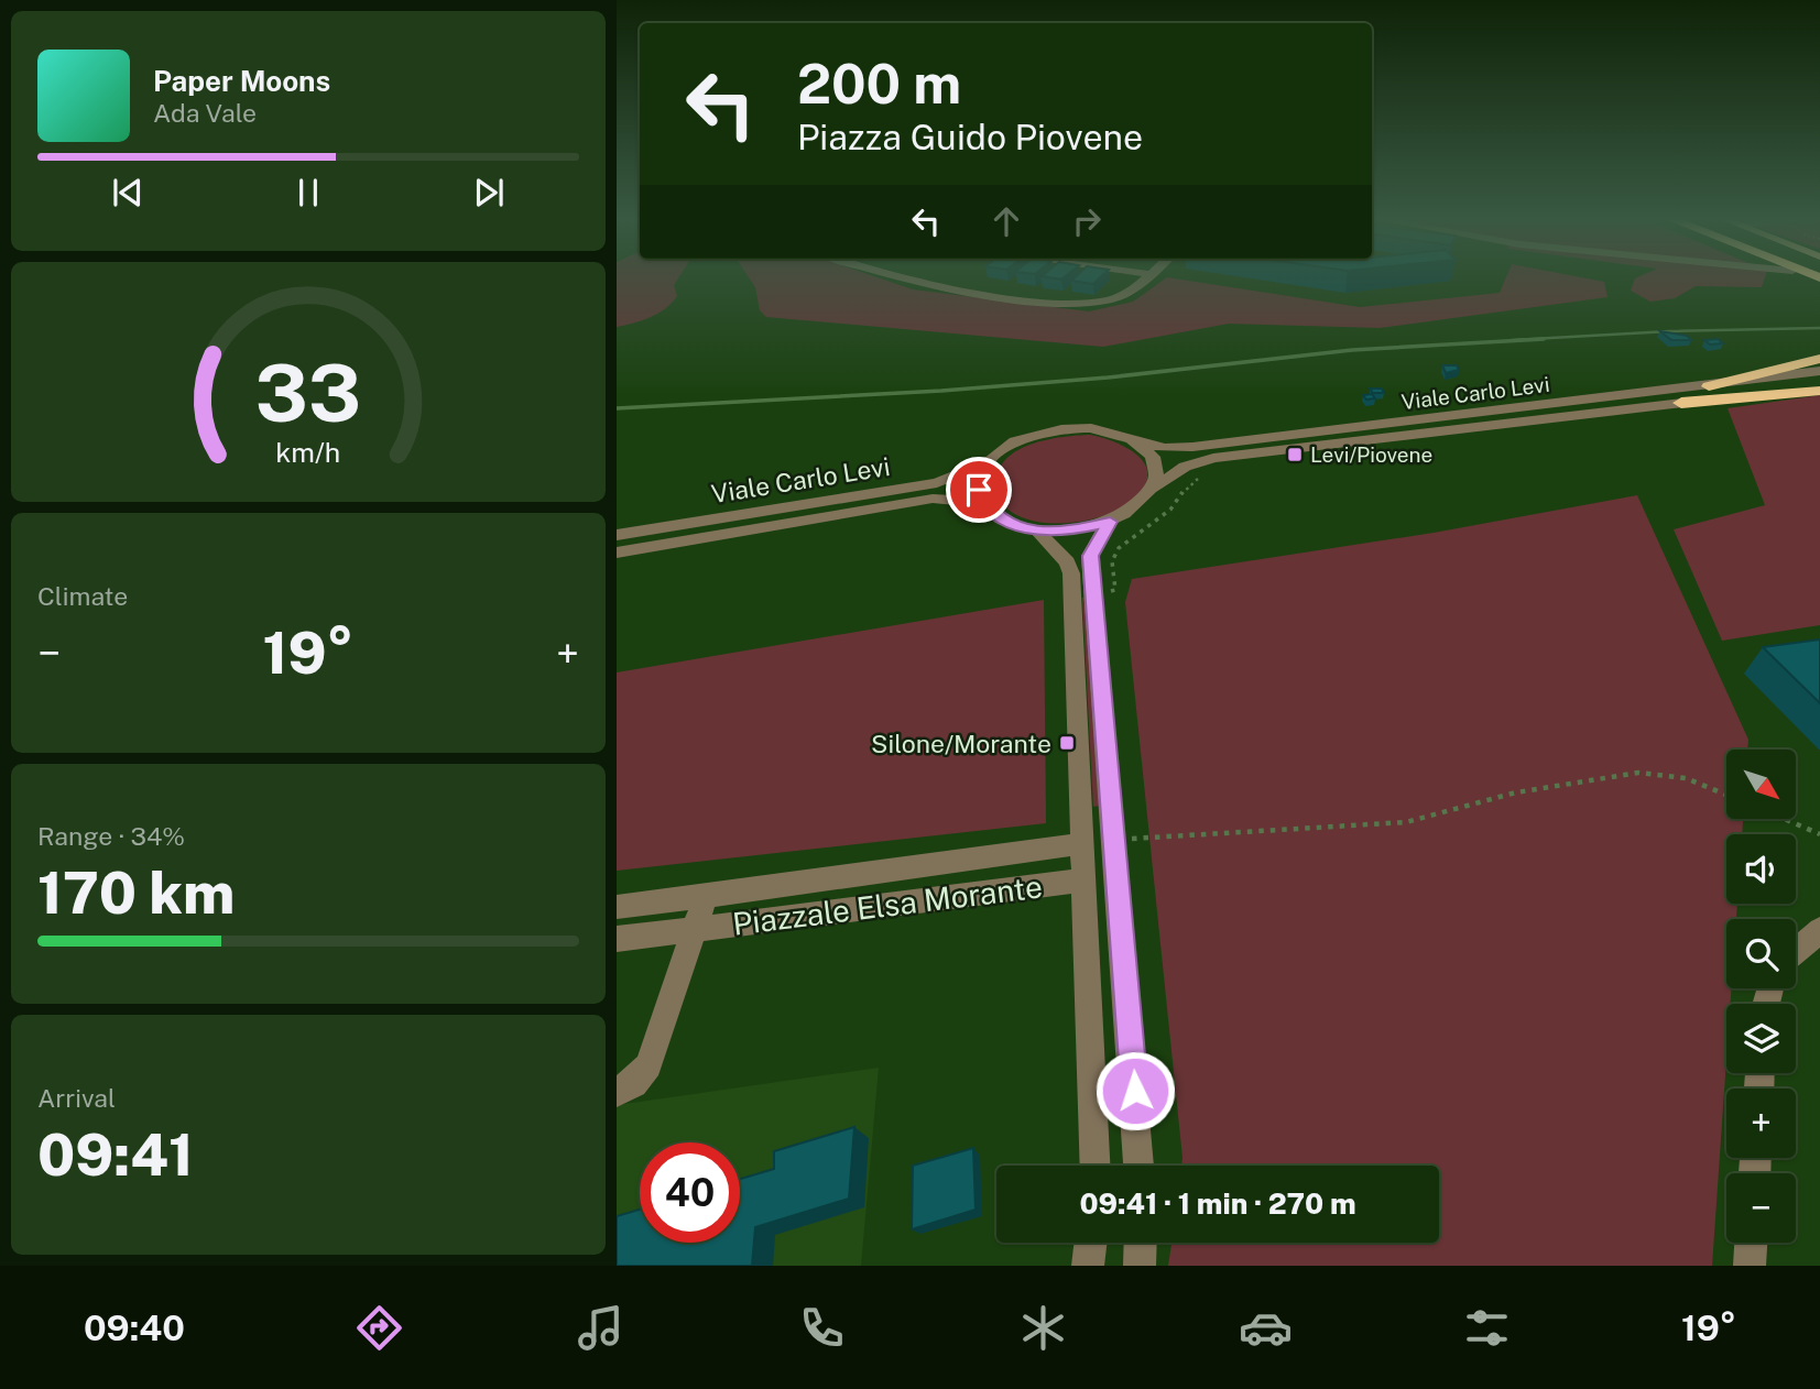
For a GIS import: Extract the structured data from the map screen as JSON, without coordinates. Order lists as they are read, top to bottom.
{
  "streets": {
    "street": ["Viale Carlo Levi", "Piazzale Elsa Morante"]
  },
  "places": {
    "transit": ["Levi/Piovene", "Silone/Morante"]
  },
  "north": "bottom right",
  "page": {
    "turn": ["200 m", "Piazza Guido Piovene"],
    "song": ["Paper Moons", "Ada Vale"],
    "tile": [
      "Climate",
      ["Range · 34%", "170 km"],
      ["Arrival", "09:41"]
    ],
    "heat": ["−", "19°", "+"],
    "map_buttons": ["+", "−"],
    "limit": "40",
    "trip": "09:41 · 1 min · 270 m",
    "tabs": ["09:40", "19°"],
    "gauge": ["33", "km/h"]
  }
}
